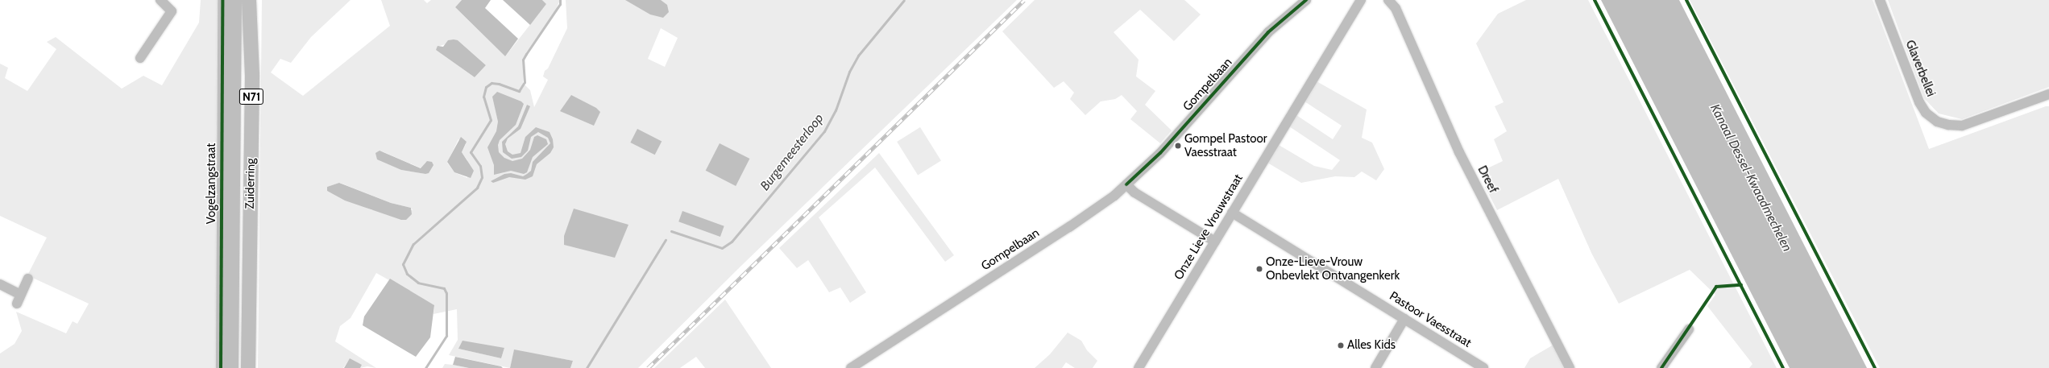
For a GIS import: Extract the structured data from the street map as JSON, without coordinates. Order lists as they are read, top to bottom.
{
  "streets": {
    "highway": ["N71", "Zuiderring"],
    "street": [
      "Glaverbellei",
      "Gompelbaan",
      "Dreef",
      "Vogelzangstraat",
      "Onze Lieve Vrouwstraat",
      "Pastoor Vaesstraat"
    ]
  },
  "crossings": [
    ["Onze Lieve Vrouwstraat", "Pastoor Vaesstraat"]
  ],
  "water": ["Burgemeesterloop", "Kanaal Dessel-Kwaadmechelen"],
  "places": ["Gompel Pastoor Vaesstraat", "Onze-Lieve-Vrouw Onbevlekt Ontvangenkerk", "Alles Kids"]
}
